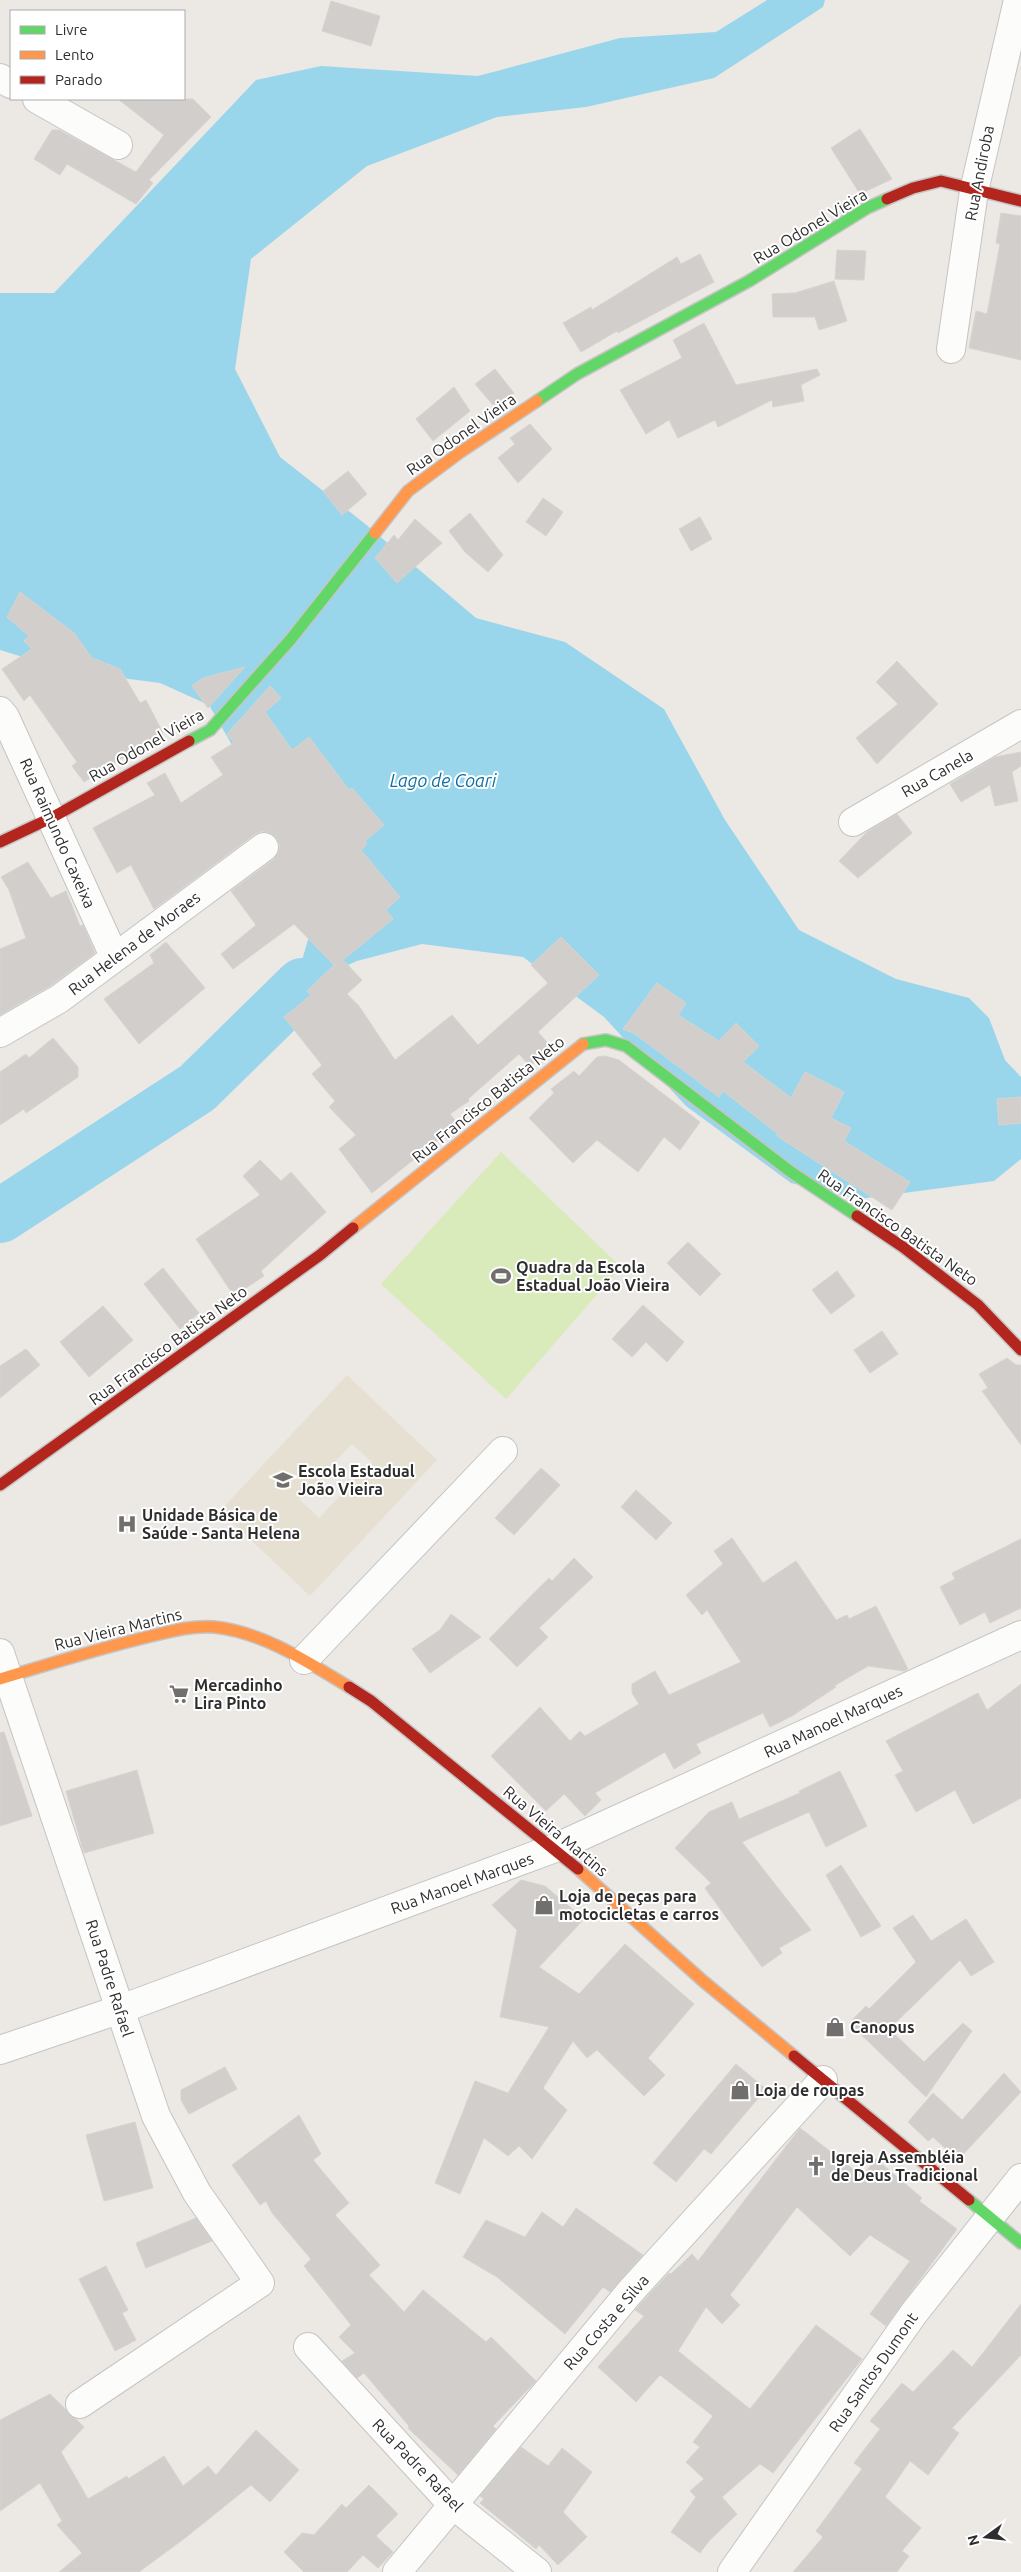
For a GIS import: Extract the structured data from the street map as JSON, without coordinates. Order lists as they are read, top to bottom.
{
  "streets": {
    "street": [
      "Rua Andiroba",
      "Rua Odonel Vieira",
      "Rua Canela",
      "Rua Raimundo Caxeixa",
      "Rua Helena de Moraes",
      "Rua Francisco Batista Neto",
      "Rua Vieira Martins",
      "Rua Manoel Marques",
      "Rua Padre Rafael",
      "Rua Costa e Silva",
      "Rua Santos Dumont"
    ]
  },
  "crossings": [
    ["Rua Andiroba", "Rua Odonel Vieira"],
    ["Rua Odonel Vieira", "Rua Raimundo Caxeixa"],
    ["Rua Raimundo Caxeixa", "Rua Helena de Moraes"],
    ["Rua Vieira Martins", "Rua Manoel Marques"],
    ["Rua Vieira Martins", "Rua Padre Rafael"],
    ["Rua Vieira Martins", "Rua Costa e Silva"],
    ["Rua Vieira Martins", "Rua Santos Dumont"],
    ["Rua Manoel Marques", "Rua Padre Rafael"],
    ["Rua Padre Rafael", "Rua Costa e Silva"]
  ],
  "water": ["Lago de Coari"],
  "places": {
    "sports": ["Quadra da Escola Estadual João Vieira"],
    "school or university": ["Escola Estadual João Vieira"],
    "hospital": ["Unidade Básica de Saúde - Santa Helena"],
    "supermarket": ["Mercadinho Lira Pinto"],
    "shop": ["Loja de peças para motocicletas e carros", "Canopus", "Loja de roupas"],
    "church": ["Igreja Assembléia de Deus Tradicional"]
  },
  "legend": ["Livre", "Lento", "Parado"],
  "north": "left"
}
